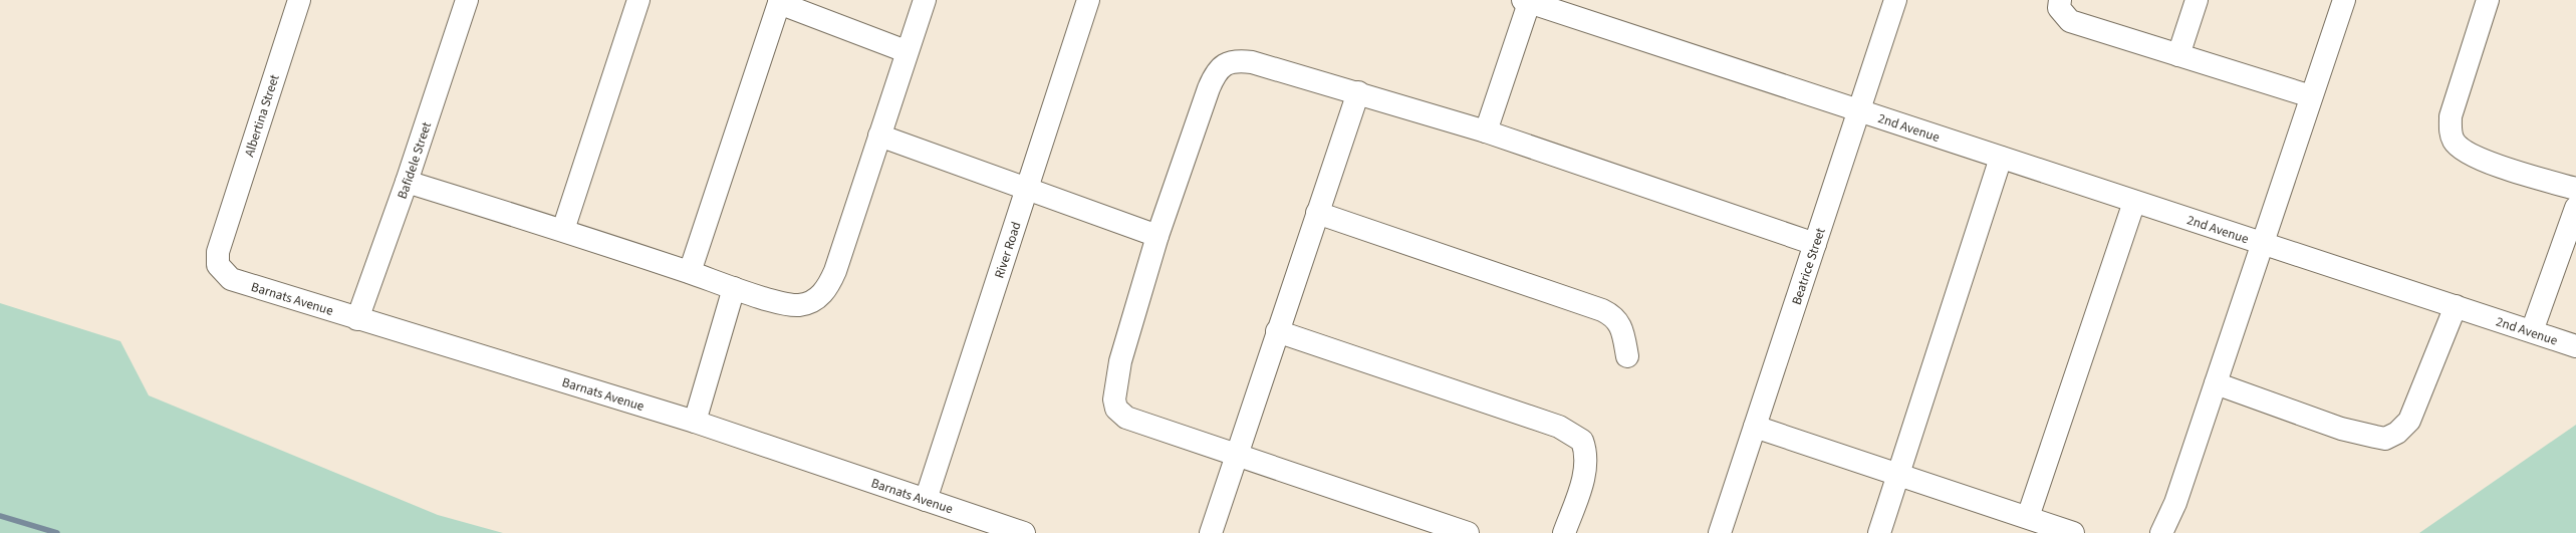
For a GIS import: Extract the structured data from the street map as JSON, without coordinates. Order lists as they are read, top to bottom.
{
  "streets": {
    "street": [
      "Albertina Street",
      "2nd Avenue",
      "Bafidele Street",
      "River Road",
      "Beatrice Street",
      "Barnats Avenue"
    ]
  },
  "crossings": [
    ["Albertina Street", "Barnats Avenue"],
    ["2nd Avenue", "Beatrice Street"],
    ["Bafidele Street", "Barnats Avenue"],
    ["River Road", "Barnats Avenue"]
  ]
}
